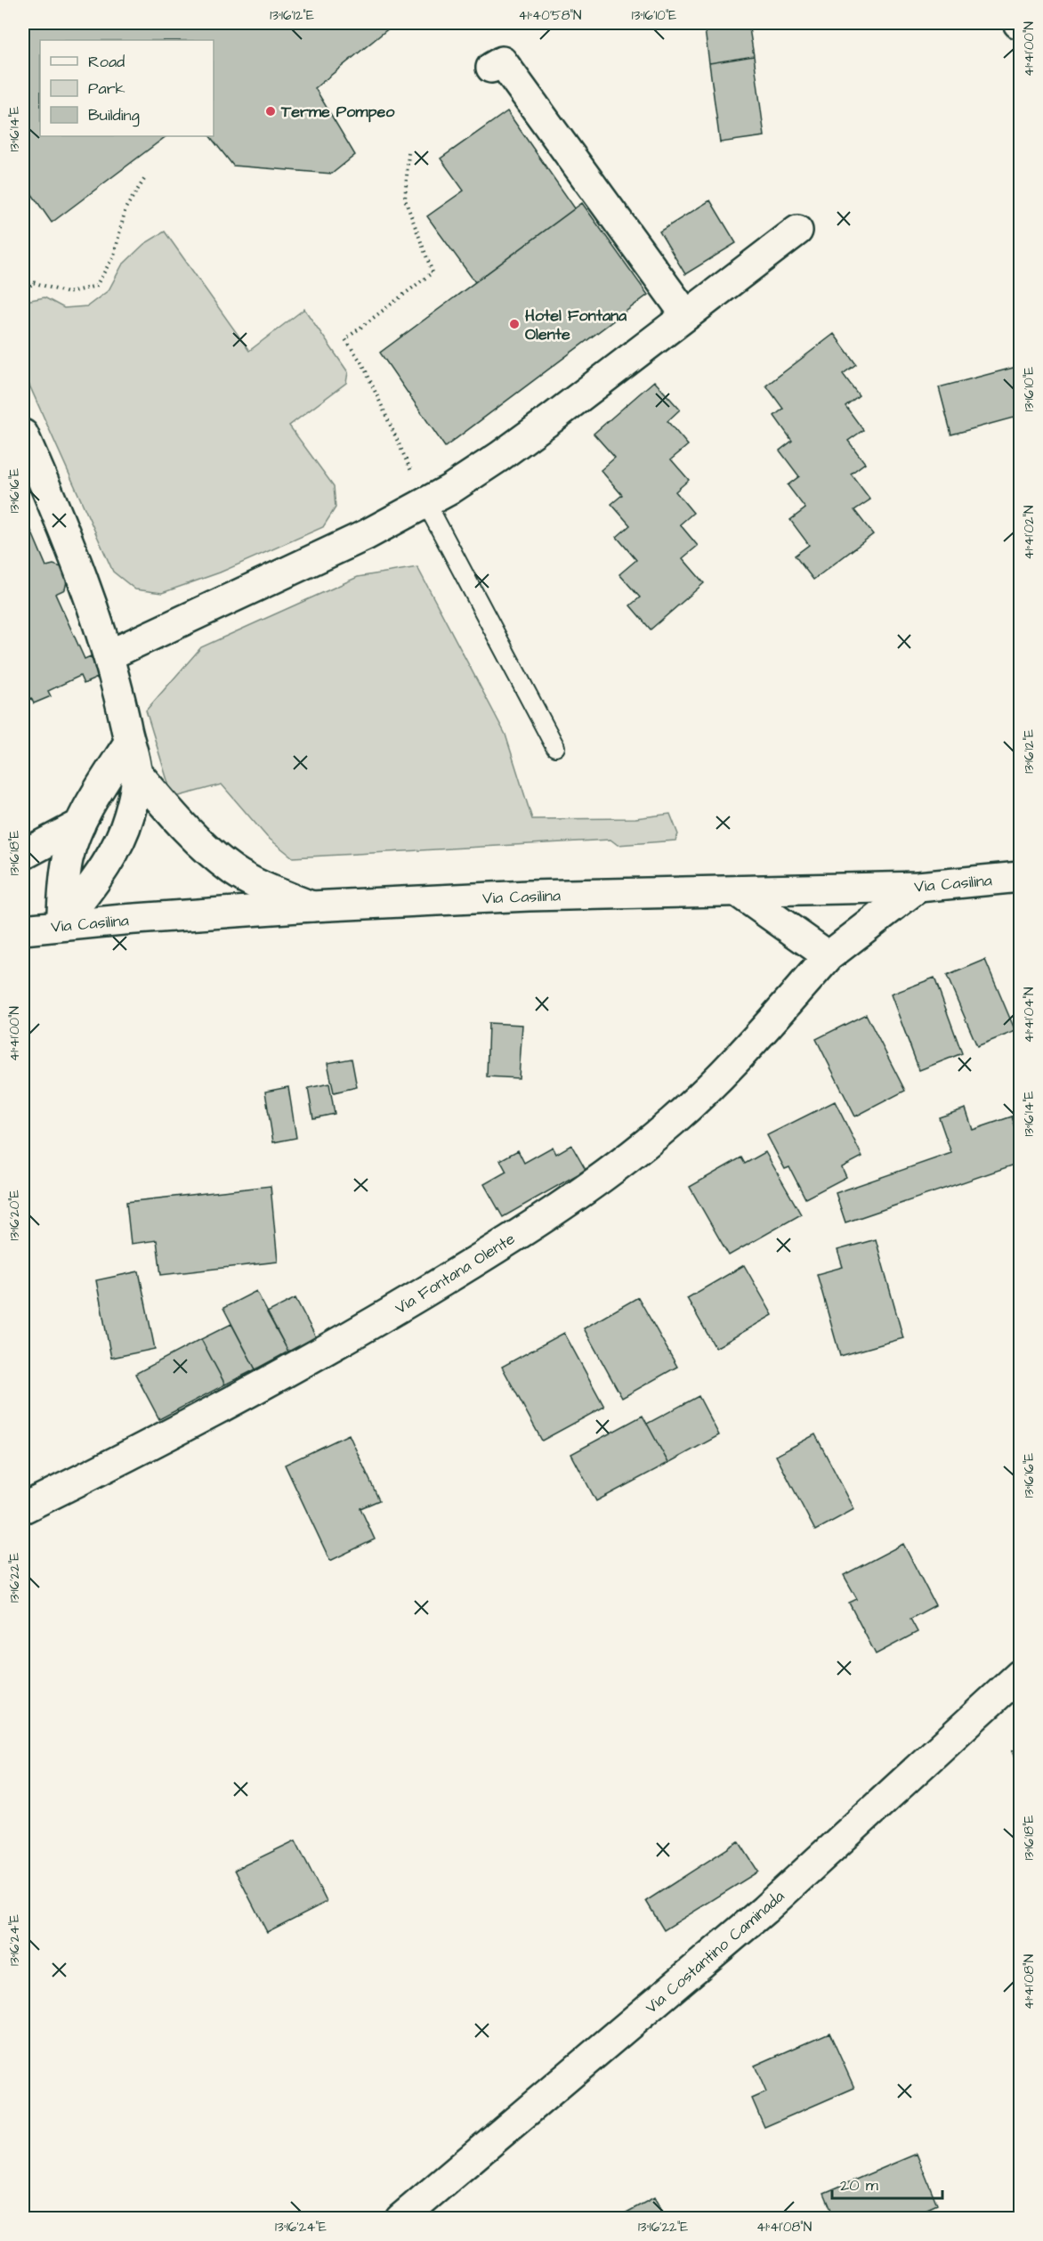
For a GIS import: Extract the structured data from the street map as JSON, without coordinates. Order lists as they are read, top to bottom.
{
  "streets": {
    "street": ["Via Casilina", "Via Fontana Olente", "Via Costantino Caminada"]
  },
  "crossings": [
    ["Via Casilina", "Via Fontana Olente"]
  ],
  "places": ["Terme Pompeo", "Hotel Fontana Olente"],
  "legend": ["Road", "Park", "Building"],
  "scale_bar": "20 m",
  "coordinates": [
    "13°16'12\"E",
    "41°40'58\"N",
    "13°16'10\"E",
    "41°41'00\"N",
    "13°16'14\"E",
    "13°16'16\"E",
    "41°41'02\"N",
    "13°16'18\"E",
    "41°41'04\"N",
    "13°16'20\"E",
    "13°16'22\"E",
    "13°16'24\"E",
    "41°41'08\"N"
  ]
}
